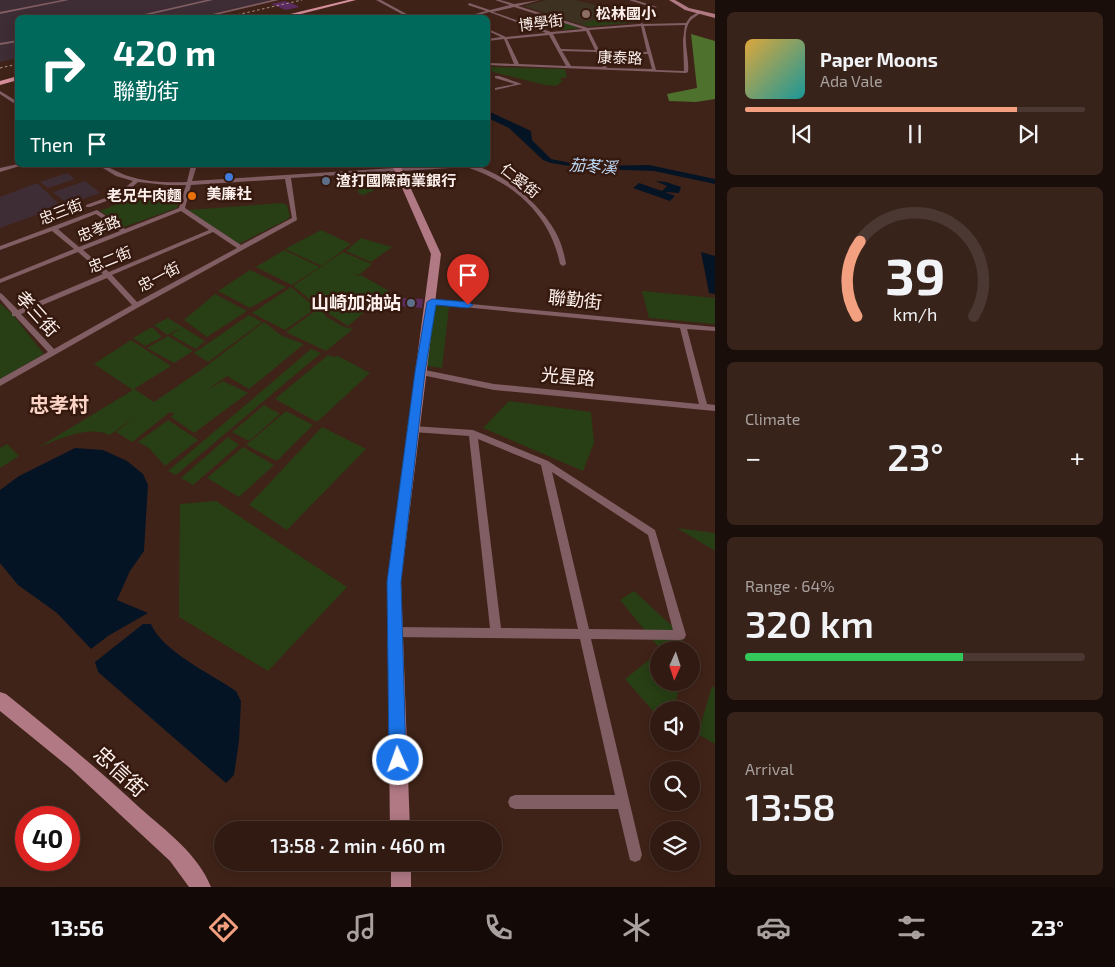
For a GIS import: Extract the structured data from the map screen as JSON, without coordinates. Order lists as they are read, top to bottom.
{
  "streets": {
    "street": [
      "博學街",
      "康泰路",
      "仁愛街",
      "忠三街",
      "忠孝路",
      "忠二街",
      "忠一街",
      "聯勤街",
      "孝三街",
      "光星路",
      "忠信街"
    ]
  },
  "crossings": [
    ["博學街", "康泰路"],
    ["仁愛街", "忠一街"],
    ["忠三街", "忠孝路"],
    ["忠二街", "孝三街"],
    ["忠一街", "孝三街"]
  ],
  "districts": ["忠孝村"],
  "water": ["茄苳溪"],
  "places": [
    "松林國小",
    "美廉社",
    "渣打國際商業銀行",
    "老兄牛肉麵",
    "山崎加油站"
  ],
  "north": "bottom",
  "page": {
    "turn": ["420 m", "聯勤街"],
    "song": ["Paper Moons", "Ada Vale"],
    "then": "Then",
    "tile": [
      "Climate",
      ["Range · 64%", "320 km"],
      ["Arrival", "13:58"]
    ],
    "heat": ["−", "23°", "+"],
    "limit": "40",
    "trip": "13:58 · 2 min · 460 m",
    "tabs": ["13:56", "23°"],
    "gauge": ["39", "km/h"]
  }
}
